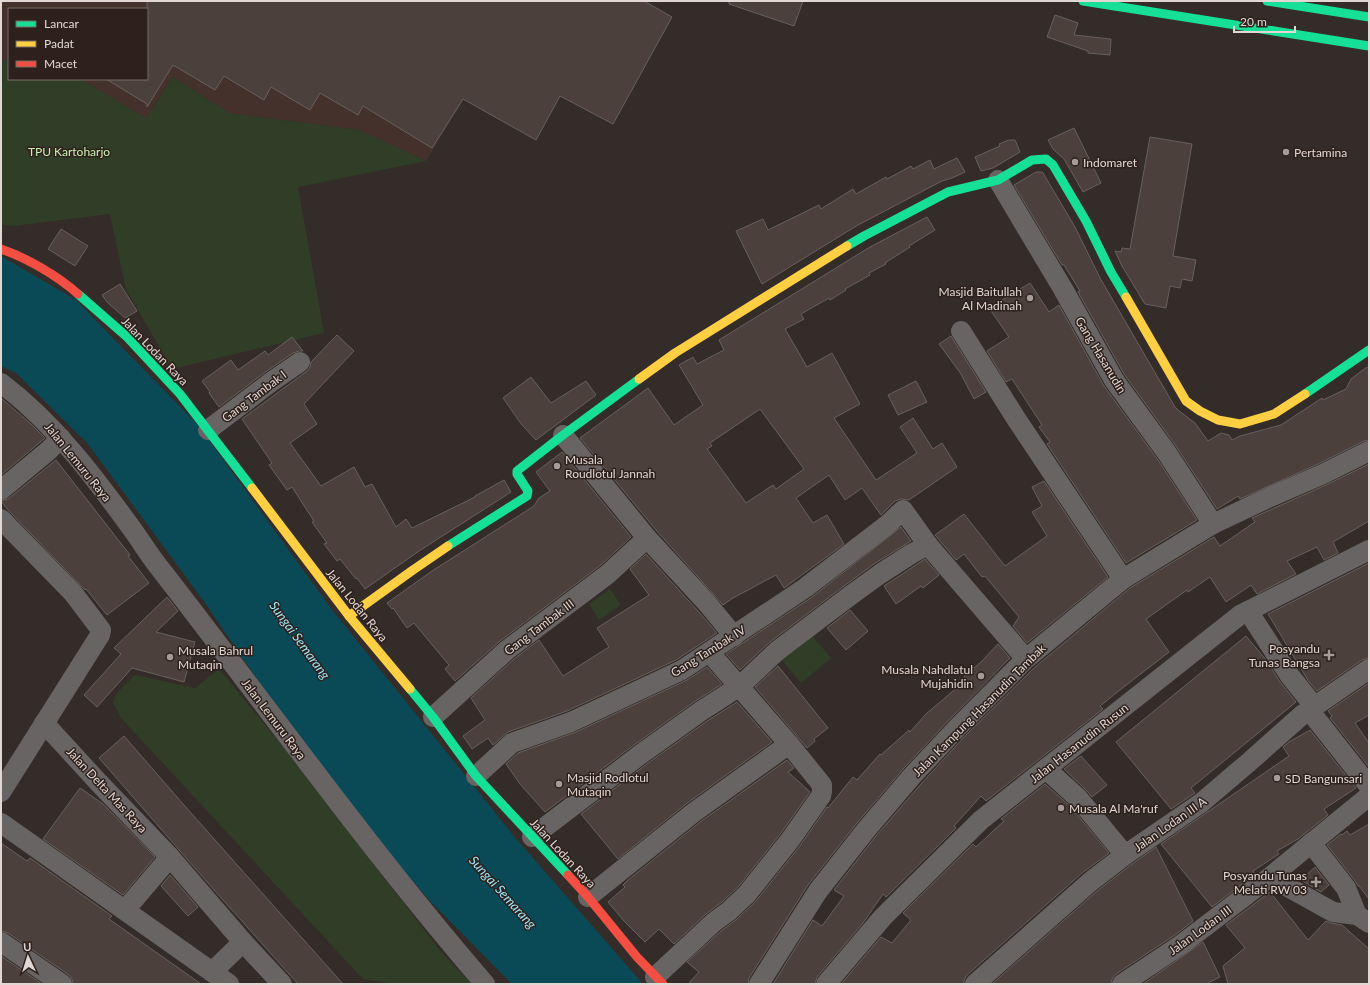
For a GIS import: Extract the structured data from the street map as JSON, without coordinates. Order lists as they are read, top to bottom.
{
  "streets": {
    "main road": ["Jalan Lodan Raya"],
    "street": [
      "Gang Hasanudin",
      "Gang Tambak I",
      "Jalan Lemuru Raya",
      "Gang Tambak III",
      "Gang Tambak IV",
      "Jalan Kampung Hasanudin Tambak",
      "Jalan Hasanudin Rusun",
      "Jalan Delta Mas Raya",
      "Jalan Lodan III A",
      "Jalan Lodan III"
    ]
  },
  "crossings": [
    ["Jalan Lodan Raya", "Gang Tambak I"],
    ["Jalan Lodan Raya", "Gang Tambak III"],
    ["Jalan Lodan Raya", "Gang Tambak IV"],
    ["Gang Hasanudin", "Jalan Kampung Hasanudin Tambak"]
  ],
  "water": ["Sungai Semarang"],
  "parks": ["TPU Kartoharjo"],
  "places": {
    "other": [
      "Pertamina",
      "Indomaret",
      "Masjid Baitullah Al Madinah",
      "Musala Roudlotul Jannah",
      "Musala Bahrul Mutaqin",
      "Musala Nahdlatul Mujahidin",
      "SD Bangunsari",
      "Masjid Rodlotul Mutaqin",
      "Musala Al Ma'ruf"
    ],
    "health": ["Posyandu Tunas Bangsa", "Posyandu Tunas Melati RW 03"]
  },
  "legend": ["Lancar", "Padat", "Macet"],
  "scale_bar": "20 m",
  "north": "top"
}
